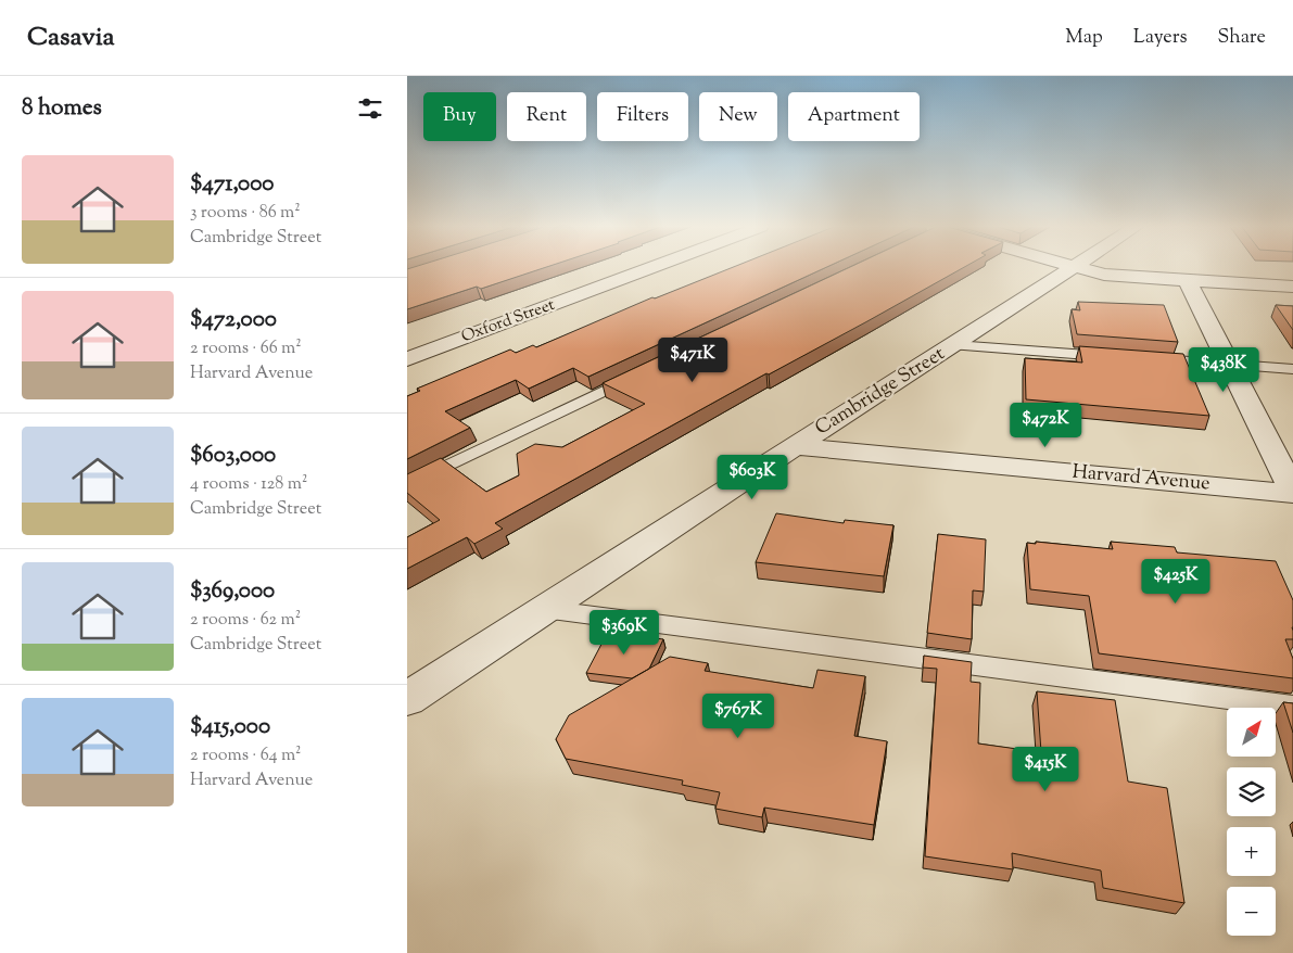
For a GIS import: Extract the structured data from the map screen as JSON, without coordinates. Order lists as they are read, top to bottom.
{
  "streets": {
    "street": ["Oxford Street", "Cambridge Street", "Harvard Avenue"]
  },
  "crossings": [
    ["Cambridge Street", "Harvard Avenue"]
  ],
  "north": "top right",
  "page": {
    "header": "Casavia",
    "nav": ["Map", "Layers", "Share"],
    "heading": "8 homes",
    "chip": [
      "Buy",
      "Rent",
      "Filters",
      "New",
      "Apartment"
    ],
    "list": [
      {
        "name": "$471,000",
        "note": "3 rooms · 86 m² · Cambridge Street"
      },
      {
        "name": "$472,000",
        "note": "2 rooms · 66 m² · Harvard Avenue"
      },
      {
        "name": "$603,000",
        "note": "4 rooms · 128 m² · Cambridge Street"
      },
      {
        "name": "$369,000",
        "note": "2 rooms · 62 m² · Cambridge Street"
      },
      {
        "name": "$415,000",
        "note": "2 rooms · 64 m² · Harvard Avenue"
      }
    ],
    "price": [
      "$471K",
      "$438K",
      "$472K",
      "$603K",
      "$425K",
      "$369K",
      "$767K",
      "$415K"
    ],
    "map_buttons": ["+", "−"]
  }
}
